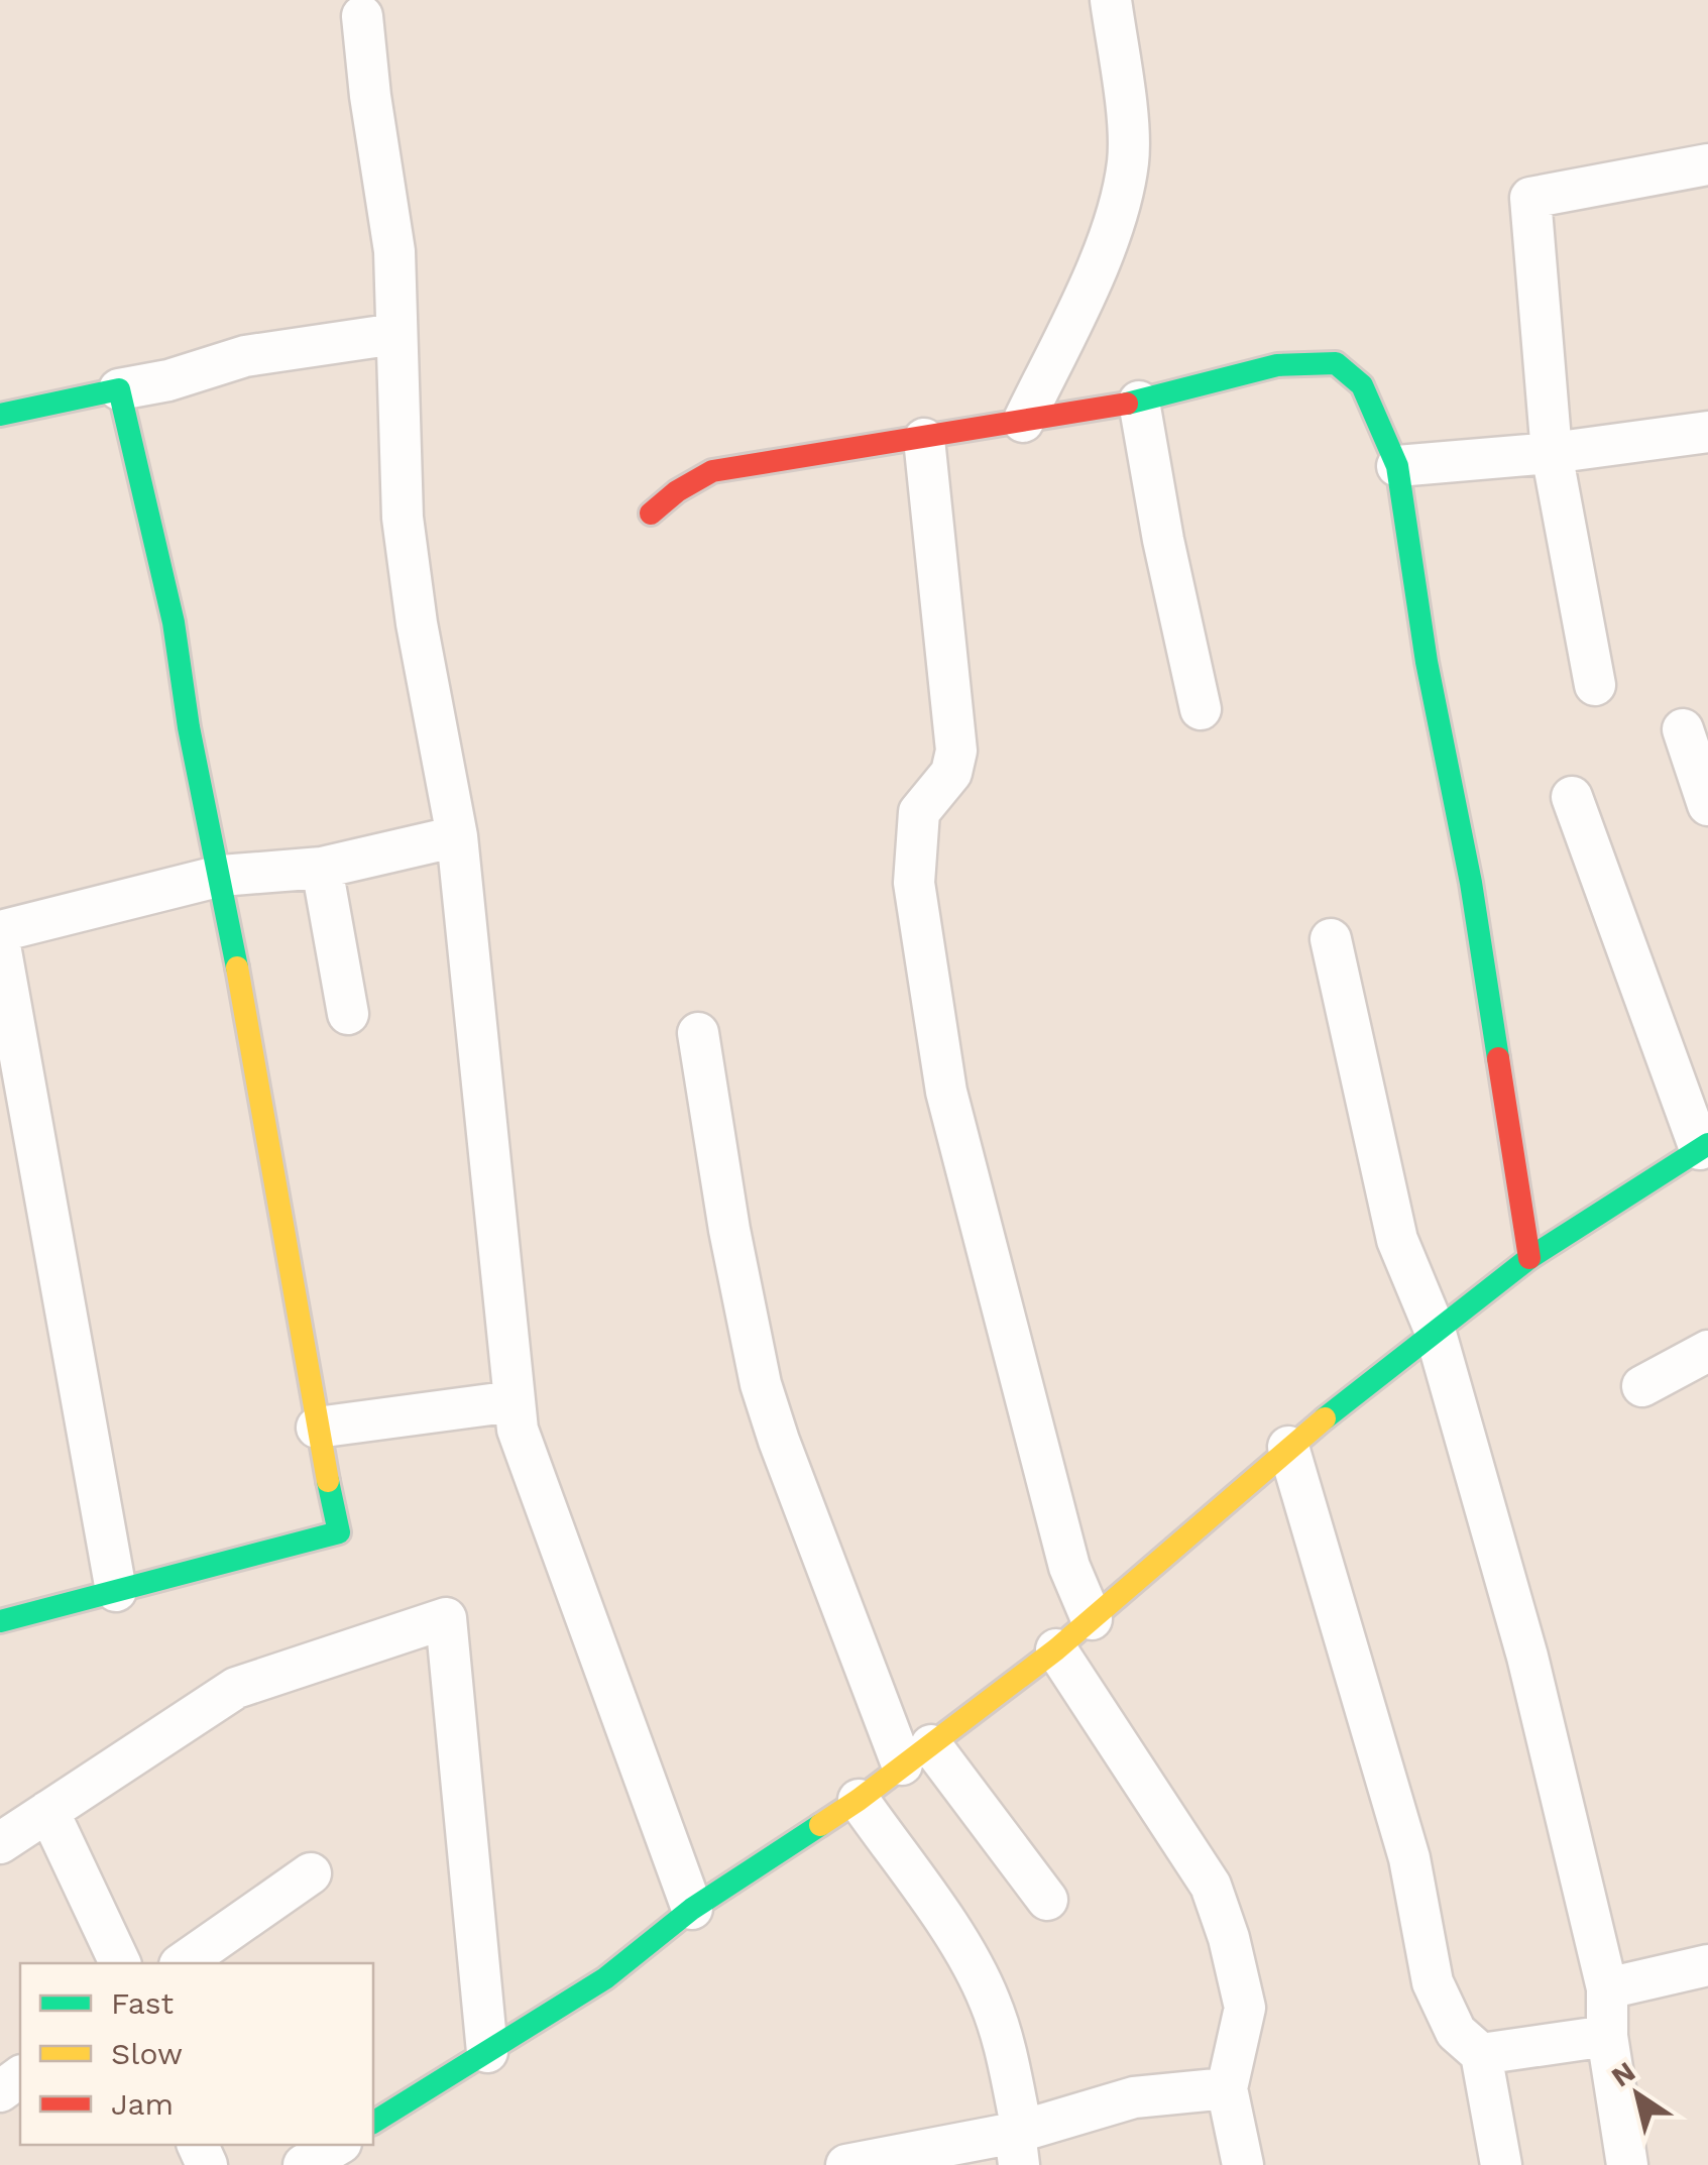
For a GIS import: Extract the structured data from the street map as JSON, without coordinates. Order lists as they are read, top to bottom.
{
  "legend": ["Fast", "Slow", "Jam"],
  "north": "top left"
}
